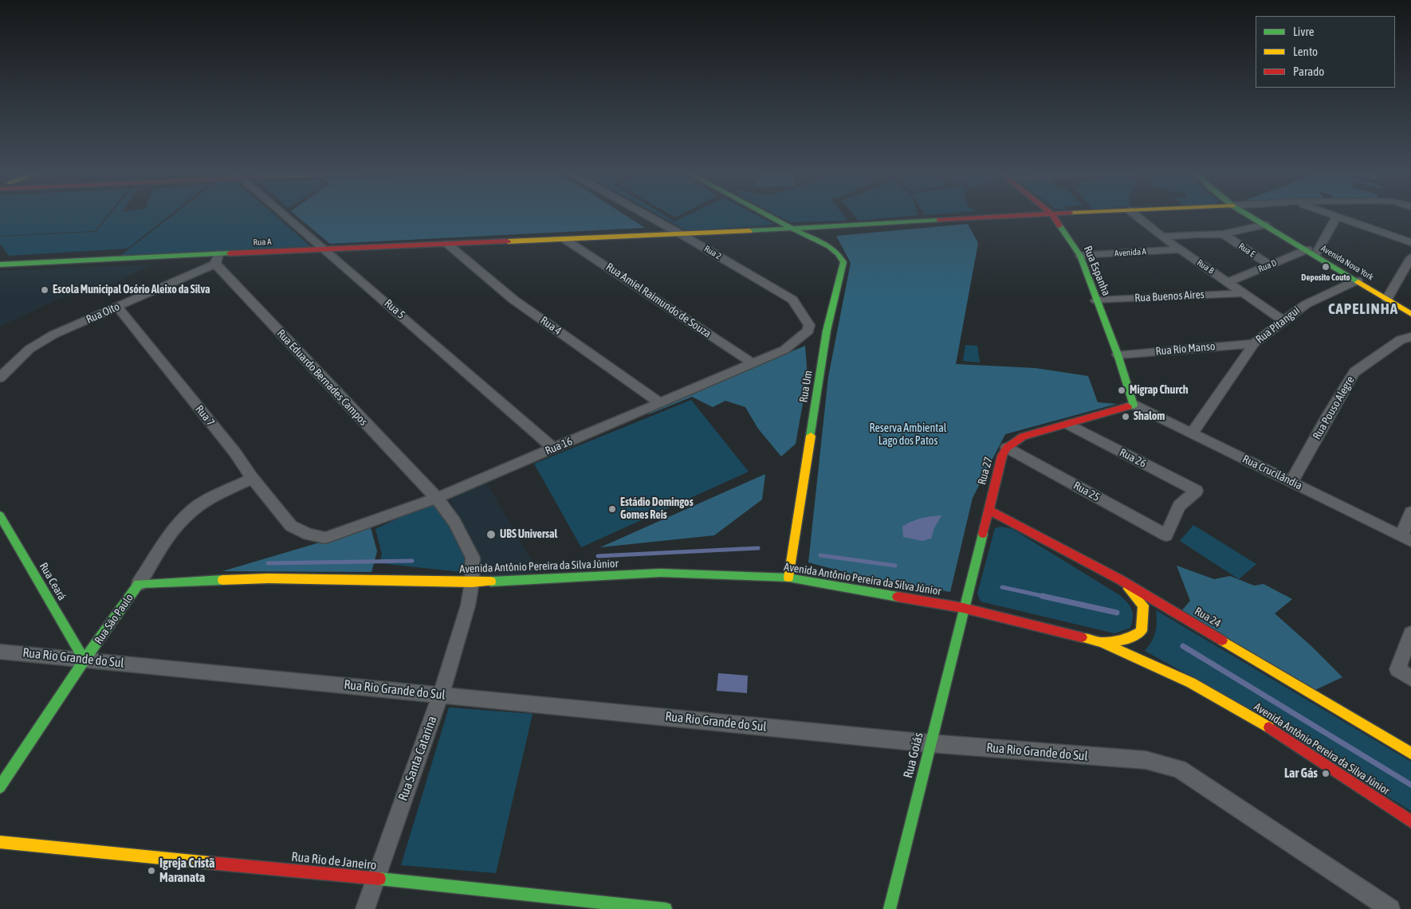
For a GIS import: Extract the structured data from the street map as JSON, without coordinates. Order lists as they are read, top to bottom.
{
  "streets": {
    "street": [
      "Rua A",
      "Rua E",
      "Rua 2",
      "Avenida A",
      "Avenida Nova York",
      "Rua D",
      "Rua B",
      "Rua Espanha",
      "Rua Buenos Aires",
      "Rua Amiel Raimundo de Souza",
      "Rua 5",
      "Rua Oito",
      "Rua Pitangui",
      "Rua 4",
      "Rua Rio Manso",
      "Rua Eduardo Bernades Campos",
      "Rua Um",
      "Rua Pouso Alegre",
      "Rua 7",
      "Rua 16",
      "Rua 26",
      "Rua 27",
      "Rua Crucilândia",
      "Rua 25",
      "Avenida Antônio Pereira da Silva Júnior",
      "Rua Ceará",
      "Rua 24",
      "Rua São Paulo",
      "Rua Rio Grande do Sul",
      "Rua Goiás",
      "Rua Santa Catarina",
      "Rua Rio de Janeiro"
    ]
  },
  "crossings": [
    ["Rua A", "Rua 2"],
    ["Rua A", "Rua Amiel Raimundo de Souza"],
    ["Rua A", "Rua 5"],
    ["Rua A", "Rua Oito"],
    ["Rua A", "Rua 4"],
    ["Rua A", "Rua Eduardo Bernades Campos"],
    ["Rua A", "Rua Um"],
    ["Rua E", "Rua D"],
    ["Rua 2", "Rua 16"],
    ["Avenida A", "Rua B"],
    ["Avenida A", "Rua Espanha"],
    ["Avenida Nova York", "Rua D"],
    ["Avenida Nova York", "Rua Pitangui"],
    ["Rua D", "Rua B"],
    ["Rua B", "Rua Buenos Aires"],
    ["Rua B", "Rua Pitangui"],
    ["Rua Espanha", "Rua Buenos Aires"],
    ["Rua Espanha", "Rua Rio Manso"],
    ["Rua Espanha", "Rua 27"],
    ["Rua Espanha", "Rua Crucilândia"],
    ["Rua Amiel Raimundo de Souza", "Rua 16"],
    ["Rua 5", "Rua 16"],
    ["Rua Oito", "Rua Eduardo Bernades Campos"],
    ["Rua Oito", "Rua 7"],
    ["Rua Pitangui", "Rua Rio Manso"],
    ["Rua Pitangui", "Rua Crucilândia"],
    ["Rua 4", "Rua 16"],
    ["Rua Eduardo Bernades Campos", "Rua 16"],
    ["Rua Eduardo Bernades Campos", "Rua Santa Catarina"],
    ["Rua Um", "Avenida Antônio Pereira da Silva Júnior"],
    ["Rua Pouso Alegre", "Rua Crucilândia"],
    ["Rua 7", "Rua 16"],
    ["Rua 7", "Rua São Paulo"],
    ["Rua 16", "Rua Santa Catarina"],
    ["Rua 26", "Rua 27"],
    ["Rua 26", "Rua 25"],
    ["Rua 27", "Rua Crucilândia"],
    ["Rua 27", "Rua 25"],
    ["Rua 27", "Avenida Antônio Pereira da Silva Júnior"],
    ["Rua 27", "Rua 24"],
    ["Rua 27", "Rua Goiás"],
    ["Avenida Antônio Pereira da Silva Júnior", "Rua São Paulo"],
    ["Avenida Antônio Pereira da Silva Júnior", "Rua Goiás"],
    ["Avenida Antônio Pereira da Silva Júnior", "Rua Santa Catarina"],
    ["Rua Ceará", "Rua São Paulo"],
    ["Rua Ceará", "Rua Rio Grande do Sul"],
    ["Rua São Paulo", "Rua Rio Grande do Sul"],
    ["Rua Rio Grande do Sul", "Rua Goiás"],
    ["Rua Rio Grande do Sul", "Rua Santa Catarina"],
    ["Rua Santa Catarina", "Rua Rio de Janeiro"]
  ],
  "districts": ["CAPELINHA"],
  "parks": ["Reserva Ambiental Lago dos Patos"],
  "places": [
    "Deposito Couto",
    "Escola Municipal Osório Aleixo da Silva",
    "Migrap Church",
    "Shalom",
    "Estádio Domingos Gomes Reis",
    "UBS Universal",
    "Lar Gás",
    "Igreja Cristã Maranata"
  ],
  "legend": ["Livre", "Lento", "Parado"]
}
